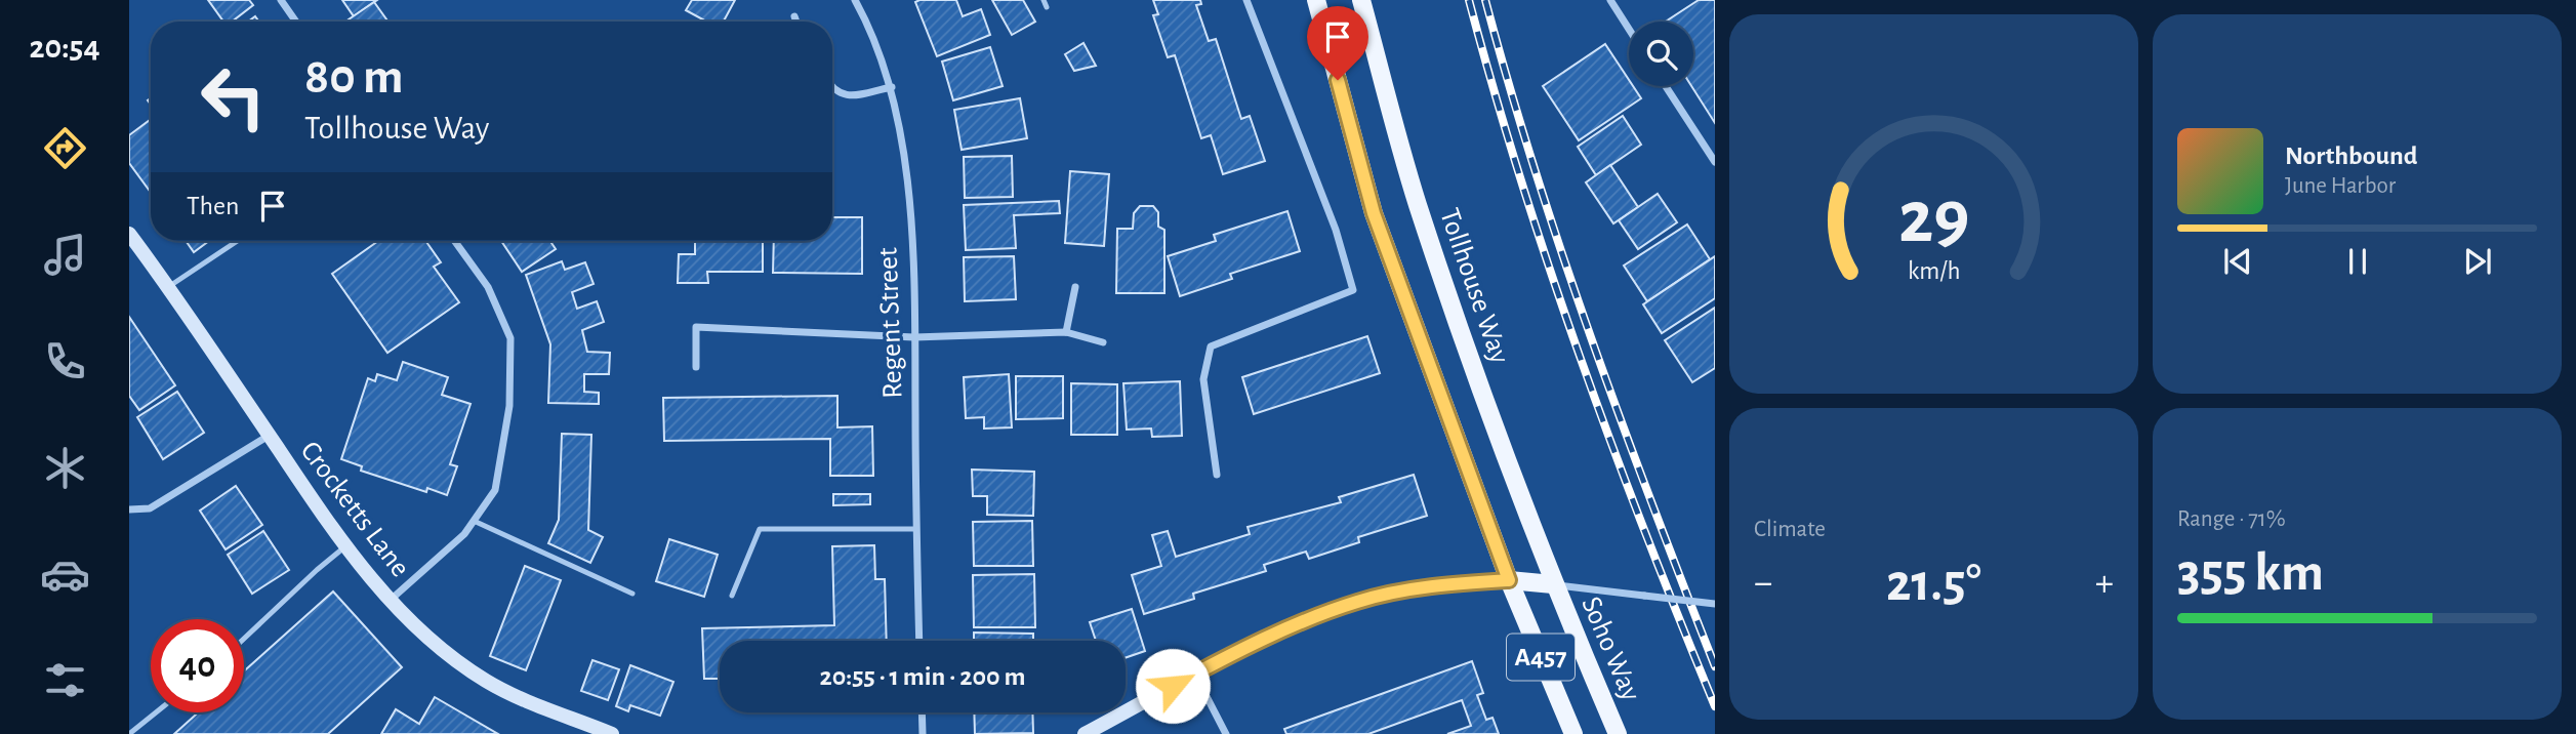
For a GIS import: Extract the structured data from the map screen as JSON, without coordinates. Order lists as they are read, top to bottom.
{
  "streets": {
    "main road": ["Tollhouse Way", "Soho Way", "A457"],
    "street": ["Regent Street", "Crocketts Lane"]
  },
  "crossings": [
    ["Tollhouse Way", "Soho Way"]
  ],
  "page": {
    "tabs": "20:54",
    "turn": ["80 m", "Tollhouse Way"],
    "song": ["Northbound", "June Harbor"],
    "then": "Then",
    "tile": [
      "Climate",
      ["Range · 71%", "355 km"]
    ],
    "heat": ["−", "21.5°", "+"],
    "limit": "40",
    "trip": "20:55 · 1 min · 200 m",
    "gauge": ["29", "km/h"]
  }
}
